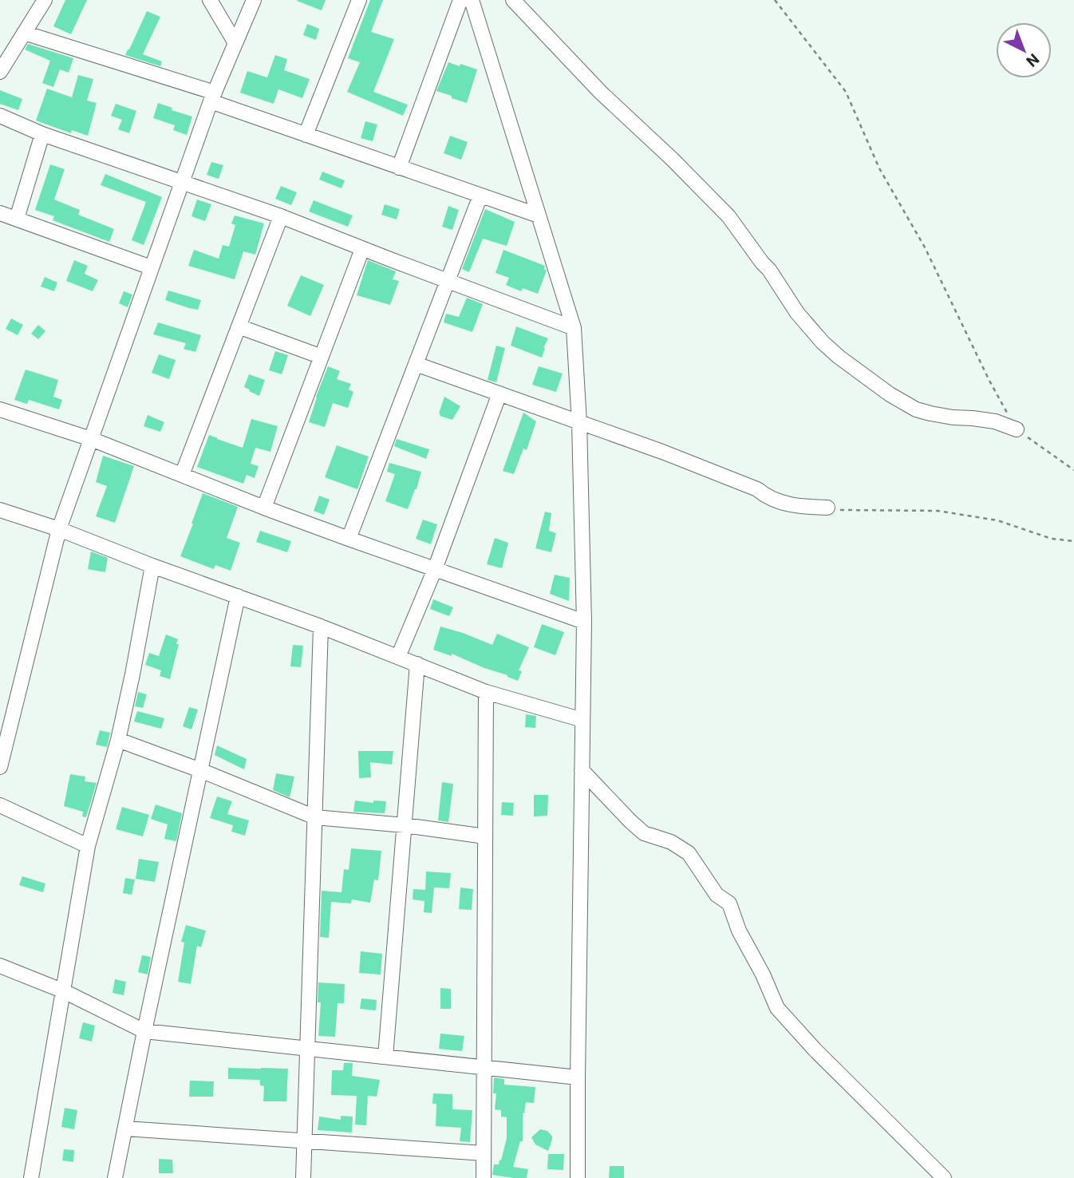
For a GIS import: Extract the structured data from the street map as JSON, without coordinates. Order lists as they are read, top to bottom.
{
  "north": "bottom right"
}
